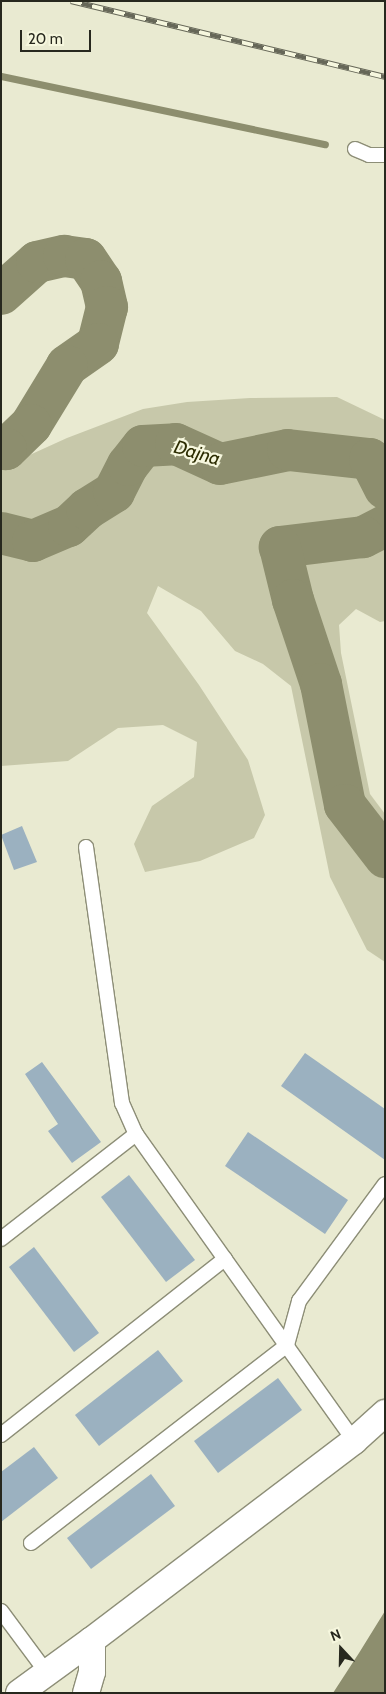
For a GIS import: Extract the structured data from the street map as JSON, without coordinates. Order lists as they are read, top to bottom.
{
  "water": ["Dajna"],
  "scale_bar": "20 m",
  "north": "top"
}
